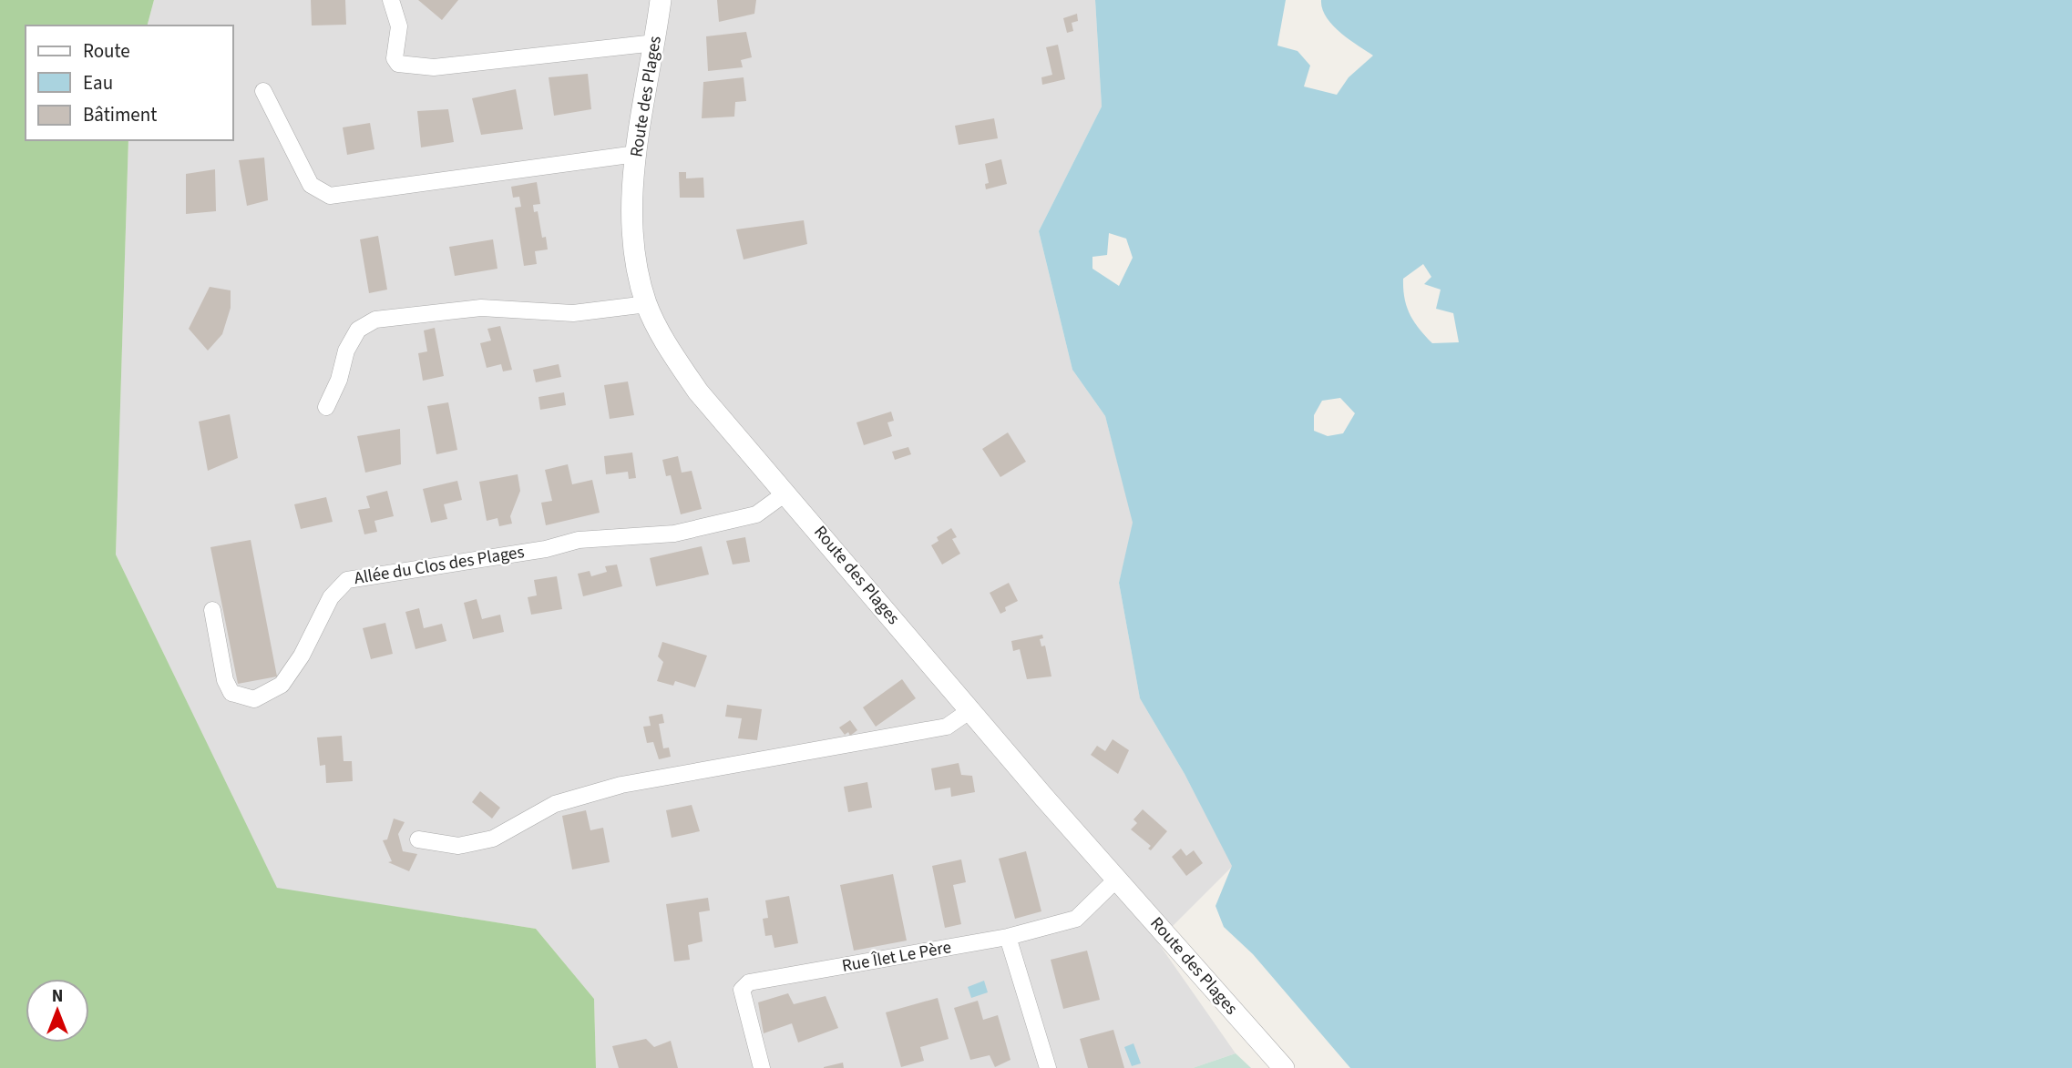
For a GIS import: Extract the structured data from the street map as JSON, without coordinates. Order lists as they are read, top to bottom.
{
  "streets": {
    "street": ["Route des Plages", "Allée du Clos des Plages", "Rue Îlet Le Père"]
  },
  "crossings": [
    ["Route des Plages", "Allée du Clos des Plages"],
    ["Route des Plages", "Rue Îlet Le Père"]
  ],
  "legend": ["Route", "Eau", "Bâtiment"],
  "north": "top"
}
